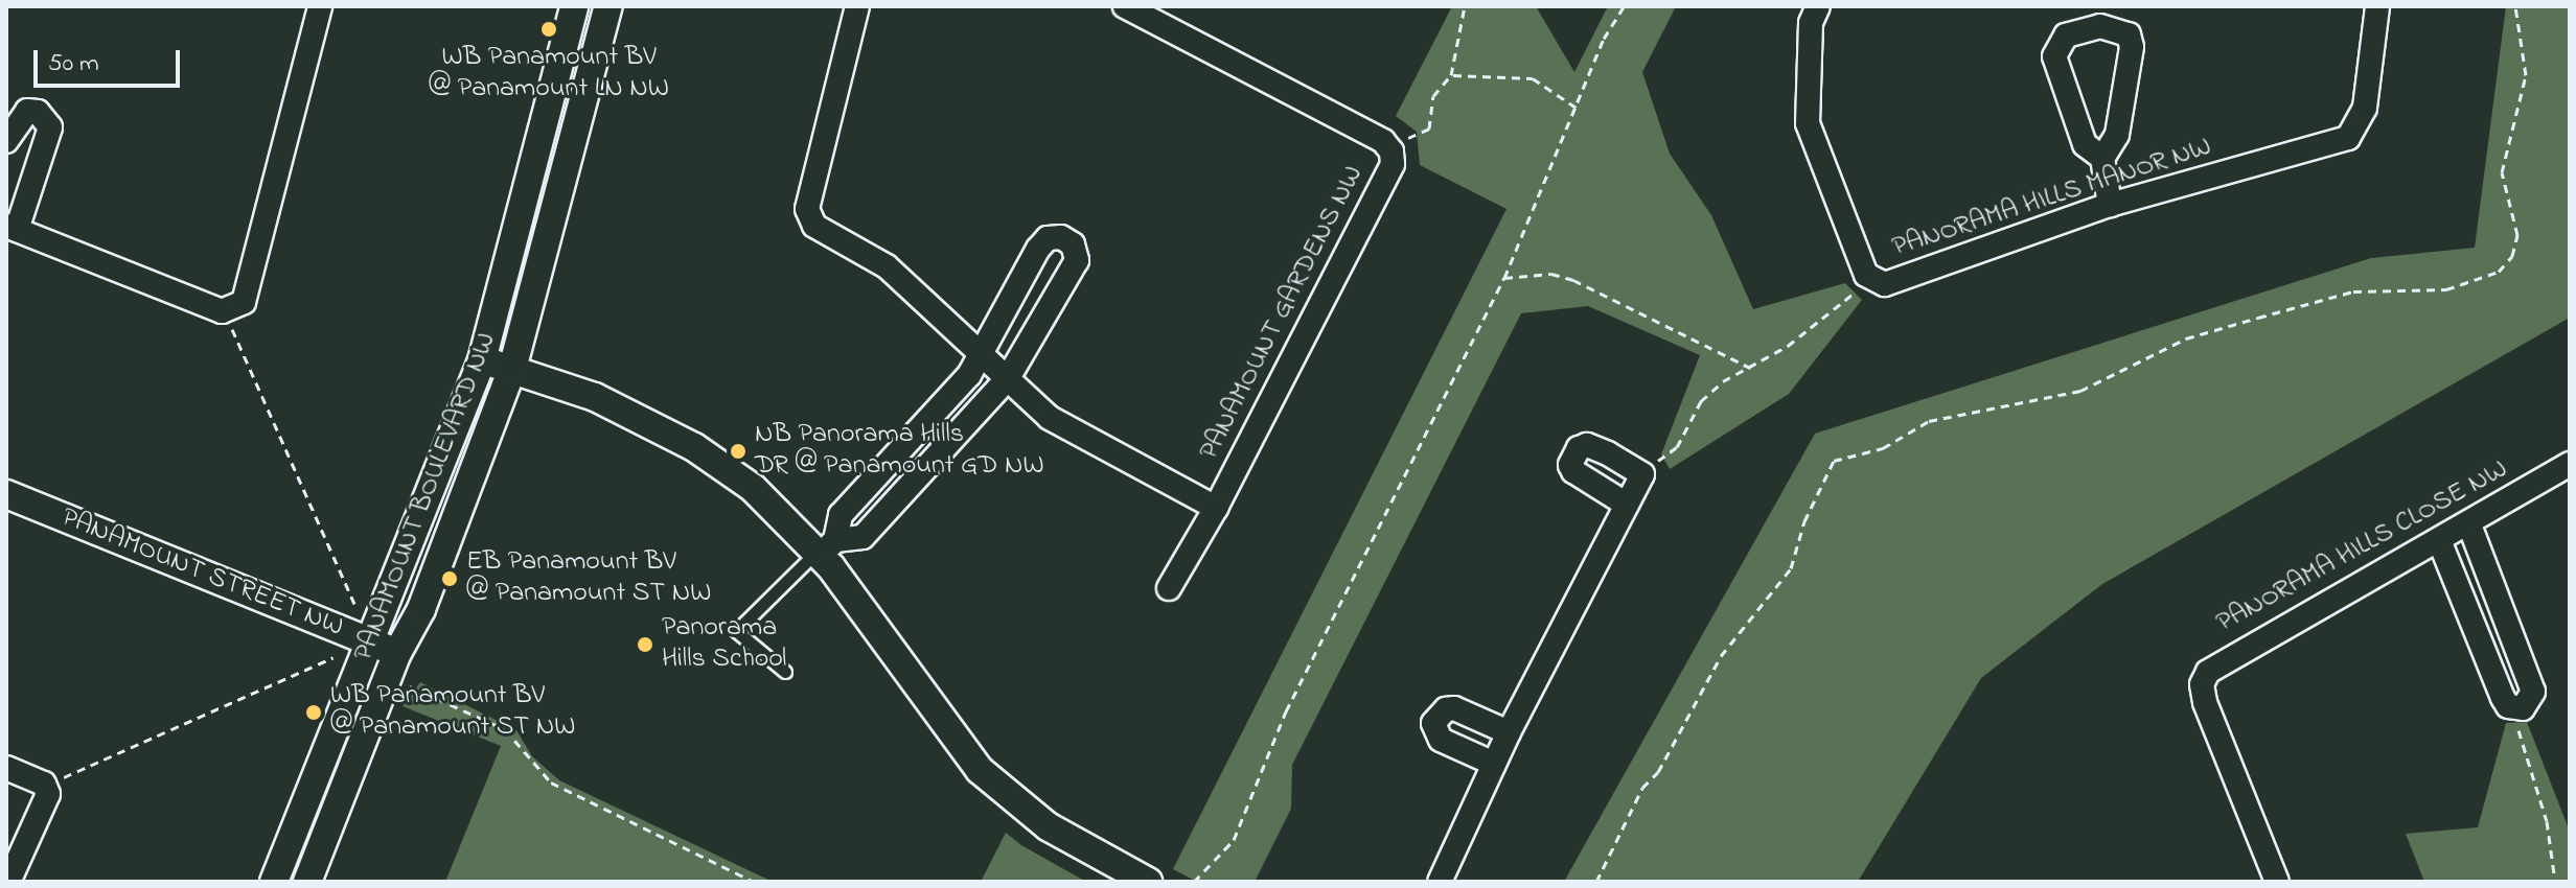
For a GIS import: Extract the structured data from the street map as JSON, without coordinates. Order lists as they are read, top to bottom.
{
  "streets": {
    "street": [
      "PANORAMA HILLS MANOR NW",
      "PANAMOUNT GARDENS NW",
      "PANAMOUNT BOULEVARD NW",
      "PANORAMA HILLS CLOSE NW",
      "PANAMOUNT STREET NW"
    ]
  },
  "crossings": [
    ["PANAMOUNT BOULEVARD NW", "PANAMOUNT STREET NW"]
  ],
  "places": [
    "WB Panamount BV @ Panamount LN NW",
    "NB Panorama Hills DR @ Panamount GD NW",
    "EB Panamount BV @ Panamount ST NW",
    "Panorama Hills School",
    "WB Panamount BV @ Panamount ST NW"
  ],
  "scale_bar": "50 m"
}
